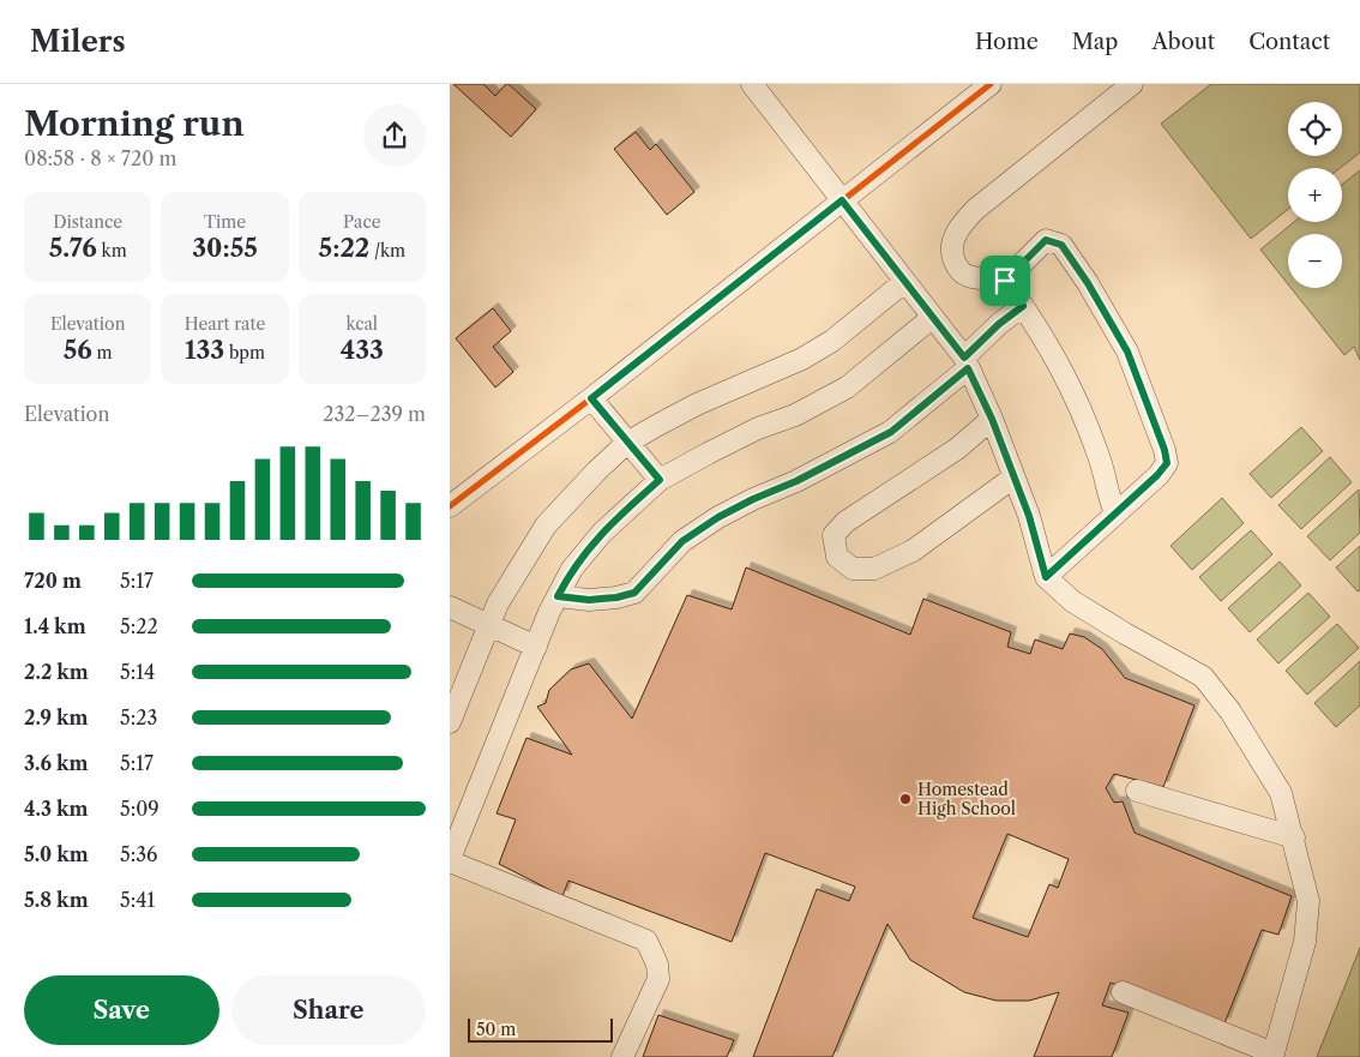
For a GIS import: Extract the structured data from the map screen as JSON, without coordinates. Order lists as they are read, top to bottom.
{
  "places": ["Homestead High School"],
  "scale_bar": "50 m",
  "page": {
    "header": "Milers",
    "nav": [
      "Home",
      "Map",
      "About",
      "Contact"
    ],
    "heading": ["Morning run", "08:58 · 8 × 720 m"],
    "map_buttons": ["+", "−"],
    "stats": [
      ["Distance", "5.76 km"],
      ["Time", "30:55"],
      ["Pace", "5:22 /km"],
      ["Elevation", "56 m"],
      ["Heart rate", "133 bpm"],
      ["kcal", "433"]
    ],
    "chart": ["Elevation", "232–239 m"],
    "list": [
      {
        "name": "720 m",
        "note": "5:17"
      },
      {
        "name": "1.4 km",
        "note": "5:22"
      },
      {
        "name": "2.2 km",
        "note": "5:14"
      },
      {
        "name": "2.9 km",
        "note": "5:23"
      },
      {
        "name": "3.6 km",
        "note": "5:17"
      },
      {
        "name": "4.3 km",
        "note": "5:09"
      },
      {
        "name": "5.0 km",
        "note": "5:36"
      },
      {
        "name": "5.8 km",
        "note": "5:41"
      }
    ],
    "buttons": ["Save", "Share"],
    "scale": "50 m"
  }
}
